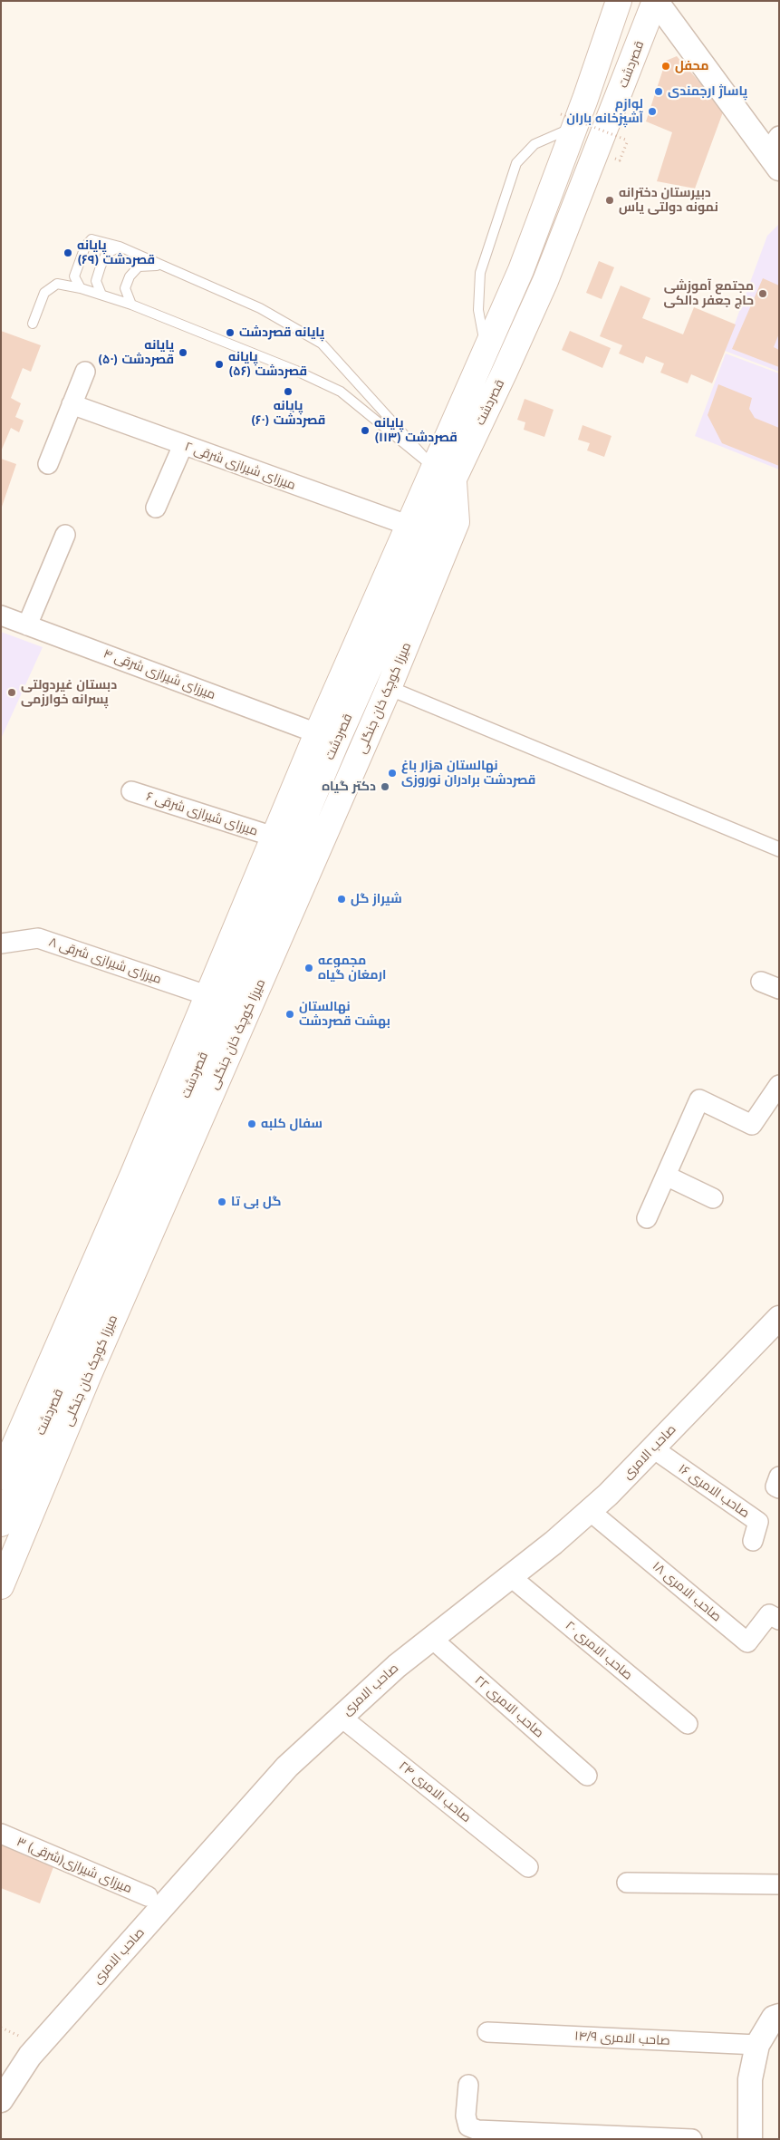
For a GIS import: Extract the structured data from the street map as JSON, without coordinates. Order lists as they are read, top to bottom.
{
  "streets": {
    "main road": ["قصردشت", "میرزا کوچک خان جنگلی"],
    "street": [
      "۲ میرزای شیرازی شرقی",
      "۴ میرزای شیرازی شرقی",
      "۶ میرزای شیرازی شرقی",
      "۸ میرزای شیرازی شرقی",
      "صاحب الامری",
      "۱۶ صاحب الامری",
      "۱۸ صاحب الامری",
      "۲۰ صاحب الامری",
      "۲۲ صاحب الامری",
      "۲۴ صاحب الامری",
      "۳ میرزای شیرازی(شرقی)",
      "۱۴/۹ صاحب الامری"
    ]
  },
  "crossings": [
    ["قصردشت", "۲ میرزای شیرازی شرقی"],
    ["قصردشت", "۴ میرزای شیرازی شرقی"],
    ["قصردشت", "میرزا کوچک خان جنگلی"],
    ["قصردشت", "۶ میرزای شیرازی شرقی"],
    ["قصردشت", "۸ میرزای شیرازی شرقی"],
    ["صاحب الامری", "۱۶ صاحب الامری"],
    ["صاحب الامری", "۱۸ صاحب الامری"],
    ["صاحب الامری", "۲۰ صاحب الامری"],
    ["صاحب الامری", "۲۲ صاحب الامری"],
    ["صاحب الامری", "۲۴ صاحب الامری"]
  ],
  "places": [
    "محفل",
    "پاساژ ارجمندی",
    "لوازم آشپزخانه باران",
    "دبیرستان دخترانه نمونه دولتی یاس",
    "پایانه قصردشت (۶۹)",
    "مجتمع آموزشی حاج جعفر دالکی",
    "پایانه قصردشت",
    "پایانه قصردشت (۵۰)",
    "پایانه قصردشت (۵۶)",
    "پایانه قصردشت (۶۰)",
    "پایانه قصردشت (۱۱۳)",
    "دبستان غیردولتی پسرانه خوارزمی",
    "نهالستان هزار باغ قصردشت برادران نوروزی",
    "دکتر گیاه",
    "شیراز گل",
    "مجموعه ارمغان گیاه",
    "نهالستان بهشت قصردشت",
    "سفال کلبه",
    "گل بی تا"
  ]
}
